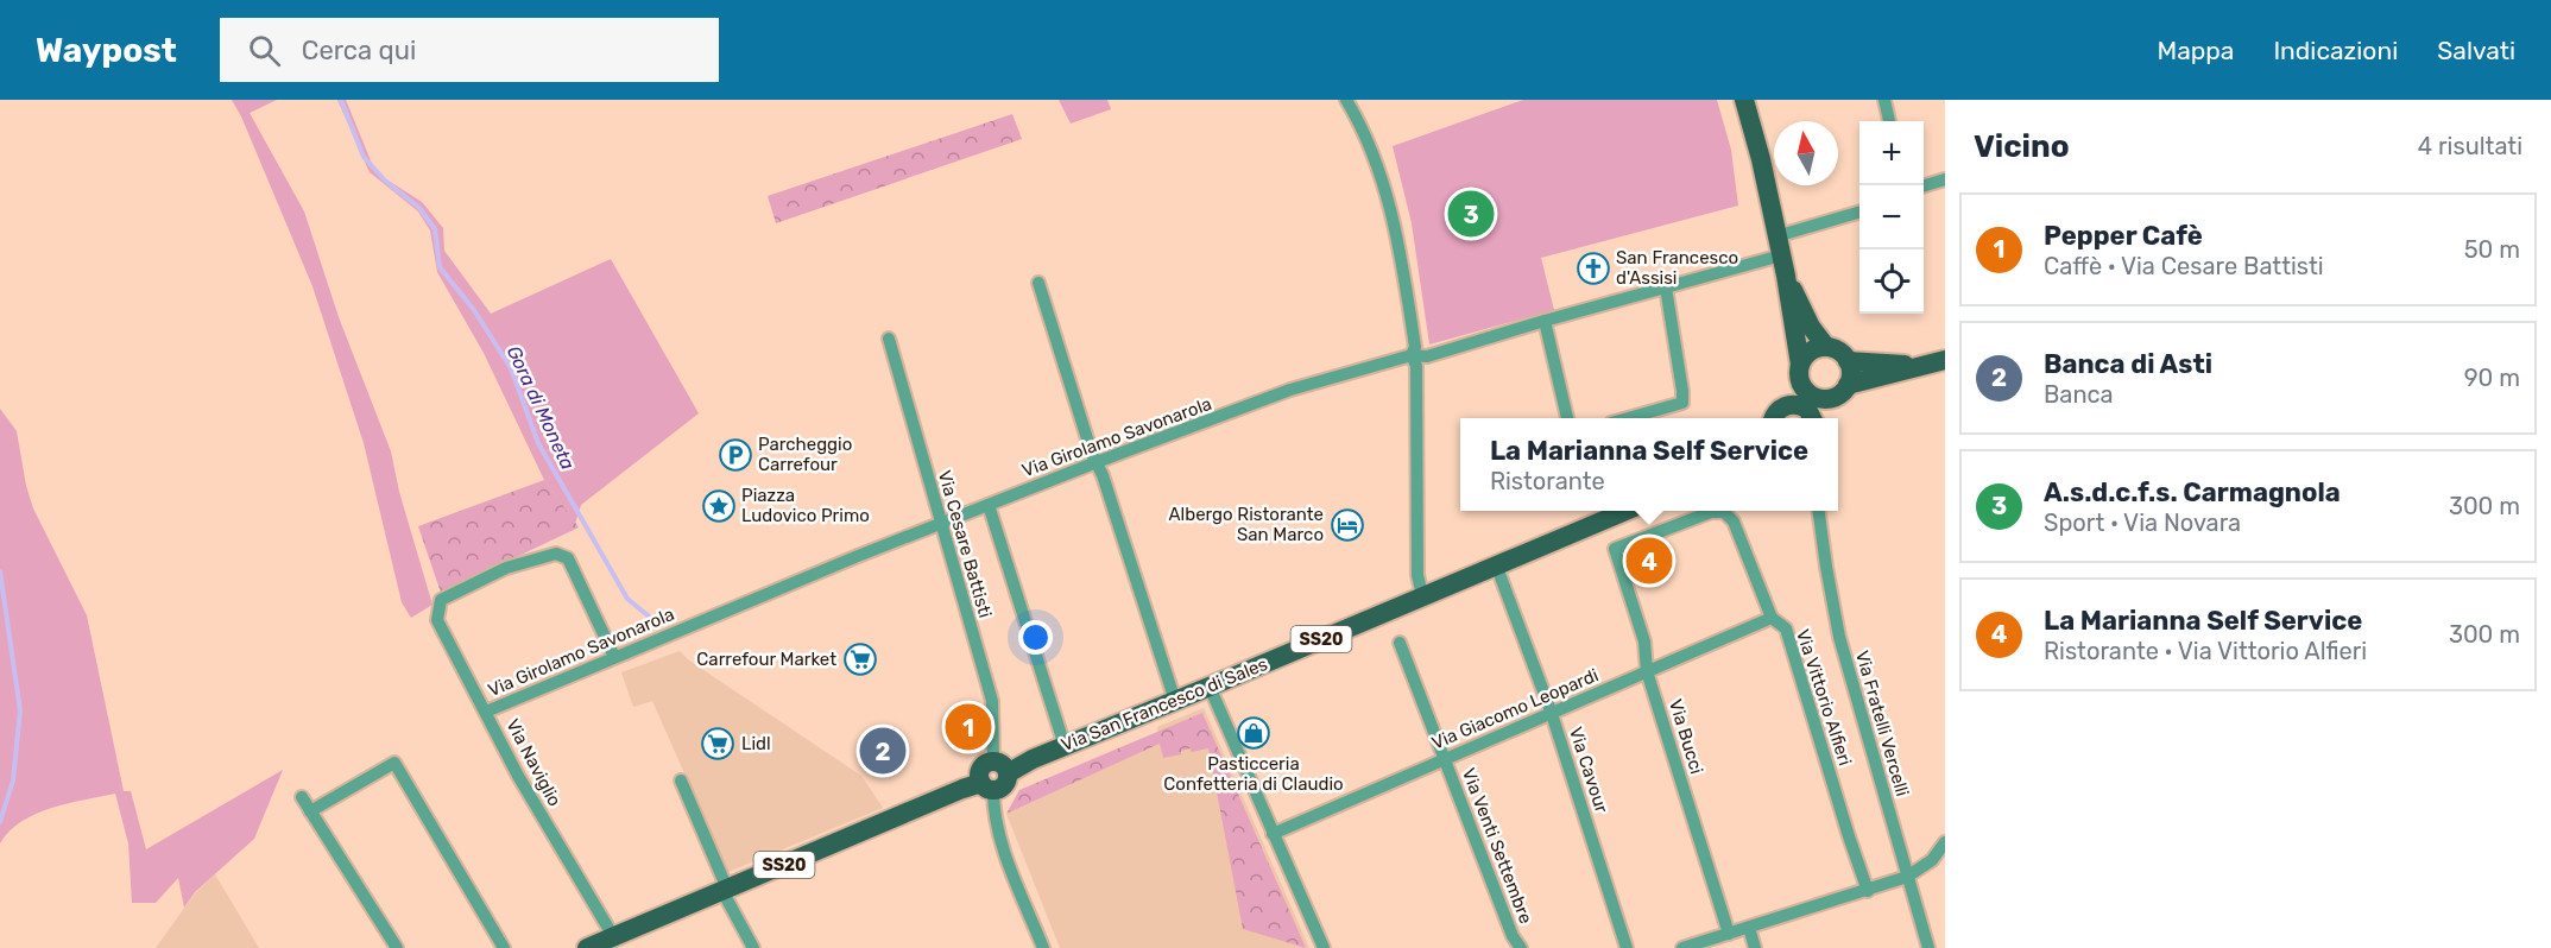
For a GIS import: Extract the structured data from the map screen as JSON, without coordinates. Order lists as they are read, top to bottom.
{
  "streets": {
    "main road": ["SS20", "Via San Francesco di Sales"],
    "street": [
      "Via Girolamo Savonarola",
      "Via Cesare Battisti",
      "Via Vittorio Alfieri",
      "Via Giacomo Leopardi",
      "Via Fratelli Vercelli",
      "Via Bucci",
      "Via Naviglio",
      "Via Cavour",
      "Via Venti Settembre"
    ]
  },
  "crossings": [
    ["Via Girolamo Savonarola", "Via Cesare Battisti"],
    ["Via Girolamo Savonarola", "Via Naviglio"],
    ["Via Cesare Battisti", "Via San Francesco di Sales"],
    ["SS20", "Via Naviglio"],
    ["Via Vittorio Alfieri", "Via Giacomo Leopardi"],
    ["Via Vittorio Alfieri", "Via Bucci"],
    ["Via San Francesco di Sales", "Via Cavour"],
    ["Via Giacomo Leopardi", "Via Bucci"],
    ["Via Giacomo Leopardi", "Via Cavour"],
    ["Via Giacomo Leopardi", "Via Venti Settembre"]
  ],
  "water": ["Gora di Moneta"],
  "places": {
    "church": ["San Francesco d'Assisi"],
    "parking": ["Parcheggio Carrefour"],
    "place": ["Piazza Ludovico Primo"],
    "hotel": ["Albergo Ristorante San Marco"],
    "supermarket": ["Carrefour Market", "Lidl"],
    "shop": ["Pasticceria Confetteria di Claudio"]
  },
  "north": "top",
  "page": {
    "header": "Waypost",
    "search": "Cerca qui",
    "nav": ["Mappa", "Indicazioni", "Salvati"],
    "heading": ["Vicino", "4 risultati"],
    "map_buttons": ["+", "−"],
    "pins": [
      "3",
      "4",
      "1",
      "2"
    ],
    "list": [
      {
        "mark": "1",
        "name": "Pepper Cafè",
        "note": "Caffè · Via Cesare Battisti",
        "value": "50 m"
      },
      {
        "mark": "2",
        "name": "Banca di Asti",
        "note": "Banca",
        "value": "90 m"
      },
      {
        "mark": "3",
        "name": "A.s.d.c.f.s. Carmagnola",
        "note": "Sport · Via Novara",
        "value": "300 m"
      },
      {
        "mark": "4",
        "name": "La Marianna Self Service",
        "note": "Ristorante · Via Vittorio Alfieri",
        "value": "300 m"
      }
    ],
    "popup": ["La Marianna Self Service", "Ristorante"]
  }
}
